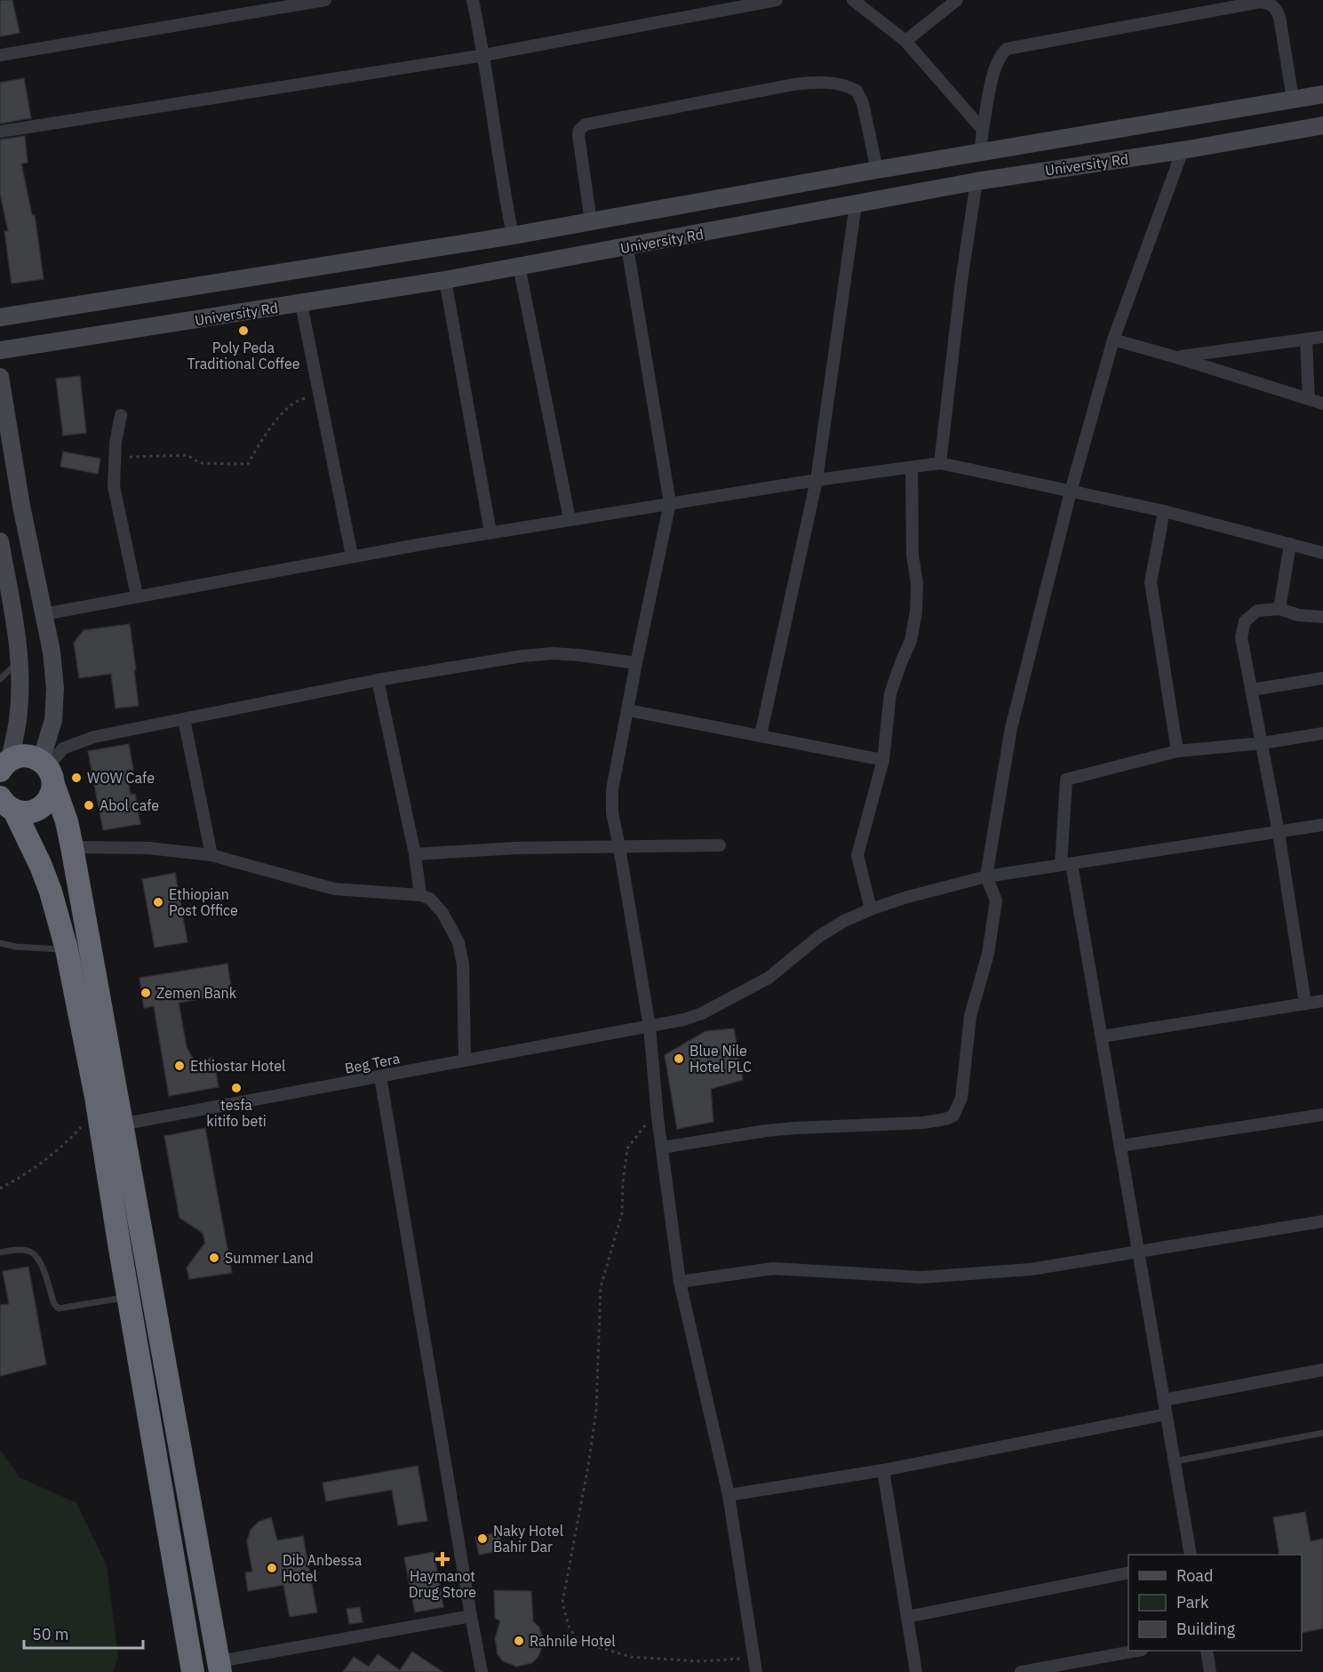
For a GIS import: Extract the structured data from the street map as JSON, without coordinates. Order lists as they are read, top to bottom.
{
  "streets": {
    "street": ["University Rd", "Beg Tera"]
  },
  "places": {
    "other": [
      "Poly Peda Traditional Coffee",
      "WOW Cafe",
      "Abol cafe",
      "Ethiopian Post Office",
      "Zemen Bank",
      "Blue Nile Hotel PLC",
      "Ethiostar Hotel",
      "tesfa kitifo beti",
      "Summer Land",
      "Naky Hotel Bahir Dar",
      "Dib Anbessa Hotel",
      "Rahnile Hotel"
    ],
    "health": ["Haymanot Drug Store"]
  },
  "legend": ["Road", "Park", "Building"],
  "scale_bar": "50 m"
}
